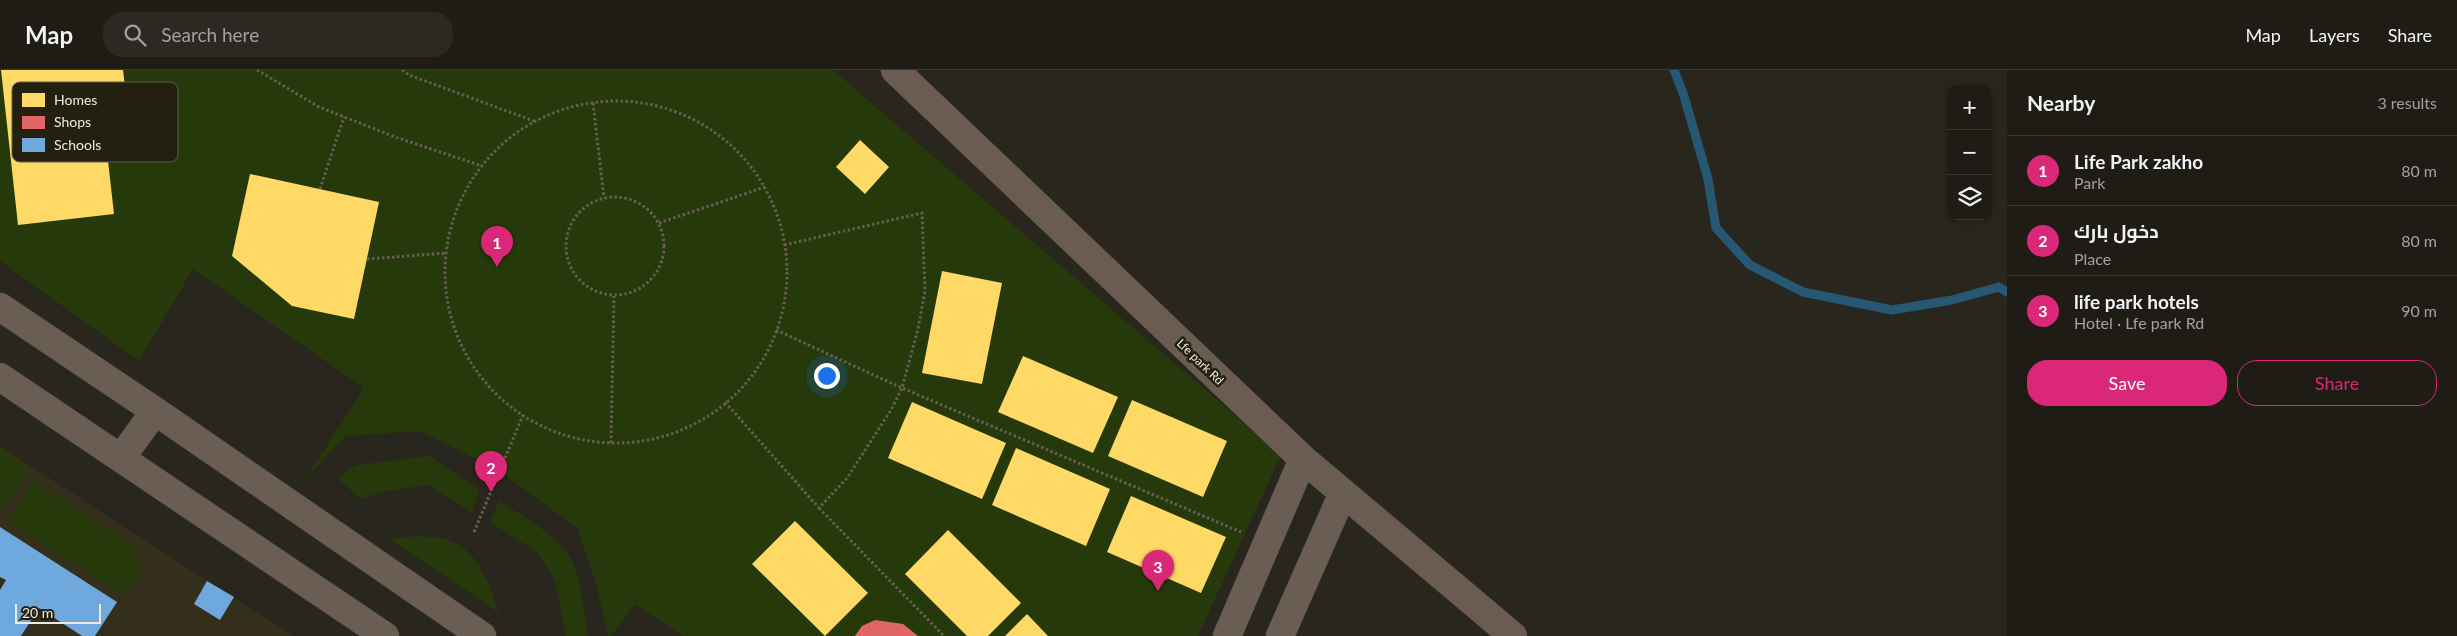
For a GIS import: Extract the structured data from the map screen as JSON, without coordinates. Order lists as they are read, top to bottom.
{
  "streets": {
    "street": ["Lfe park Rd"]
  },
  "legend": ["Homes", "Shops", "Schools"],
  "scale_bar": "20 m",
  "page": {
    "header": "Map",
    "search": "Search here",
    "nav": ["Map", "Layers", "Share"],
    "heading": ["Nearby", "3 results"],
    "map_buttons": ["+", "−"],
    "list": [
      {
        "mark": "1",
        "name": "Life Park zakho",
        "note": "Park",
        "value": "80 m"
      },
      {
        "mark": "2",
        "name": "دخول بارك",
        "note": "Place",
        "value": "80 m"
      },
      {
        "mark": "3",
        "name": "life park hotels",
        "note": "Hotel · Lfe park Rd",
        "value": "90 m"
      }
    ],
    "pins": ["1", "2", "3"],
    "buttons": ["Save", "Share"],
    "scale": "20 m"
  }
}
